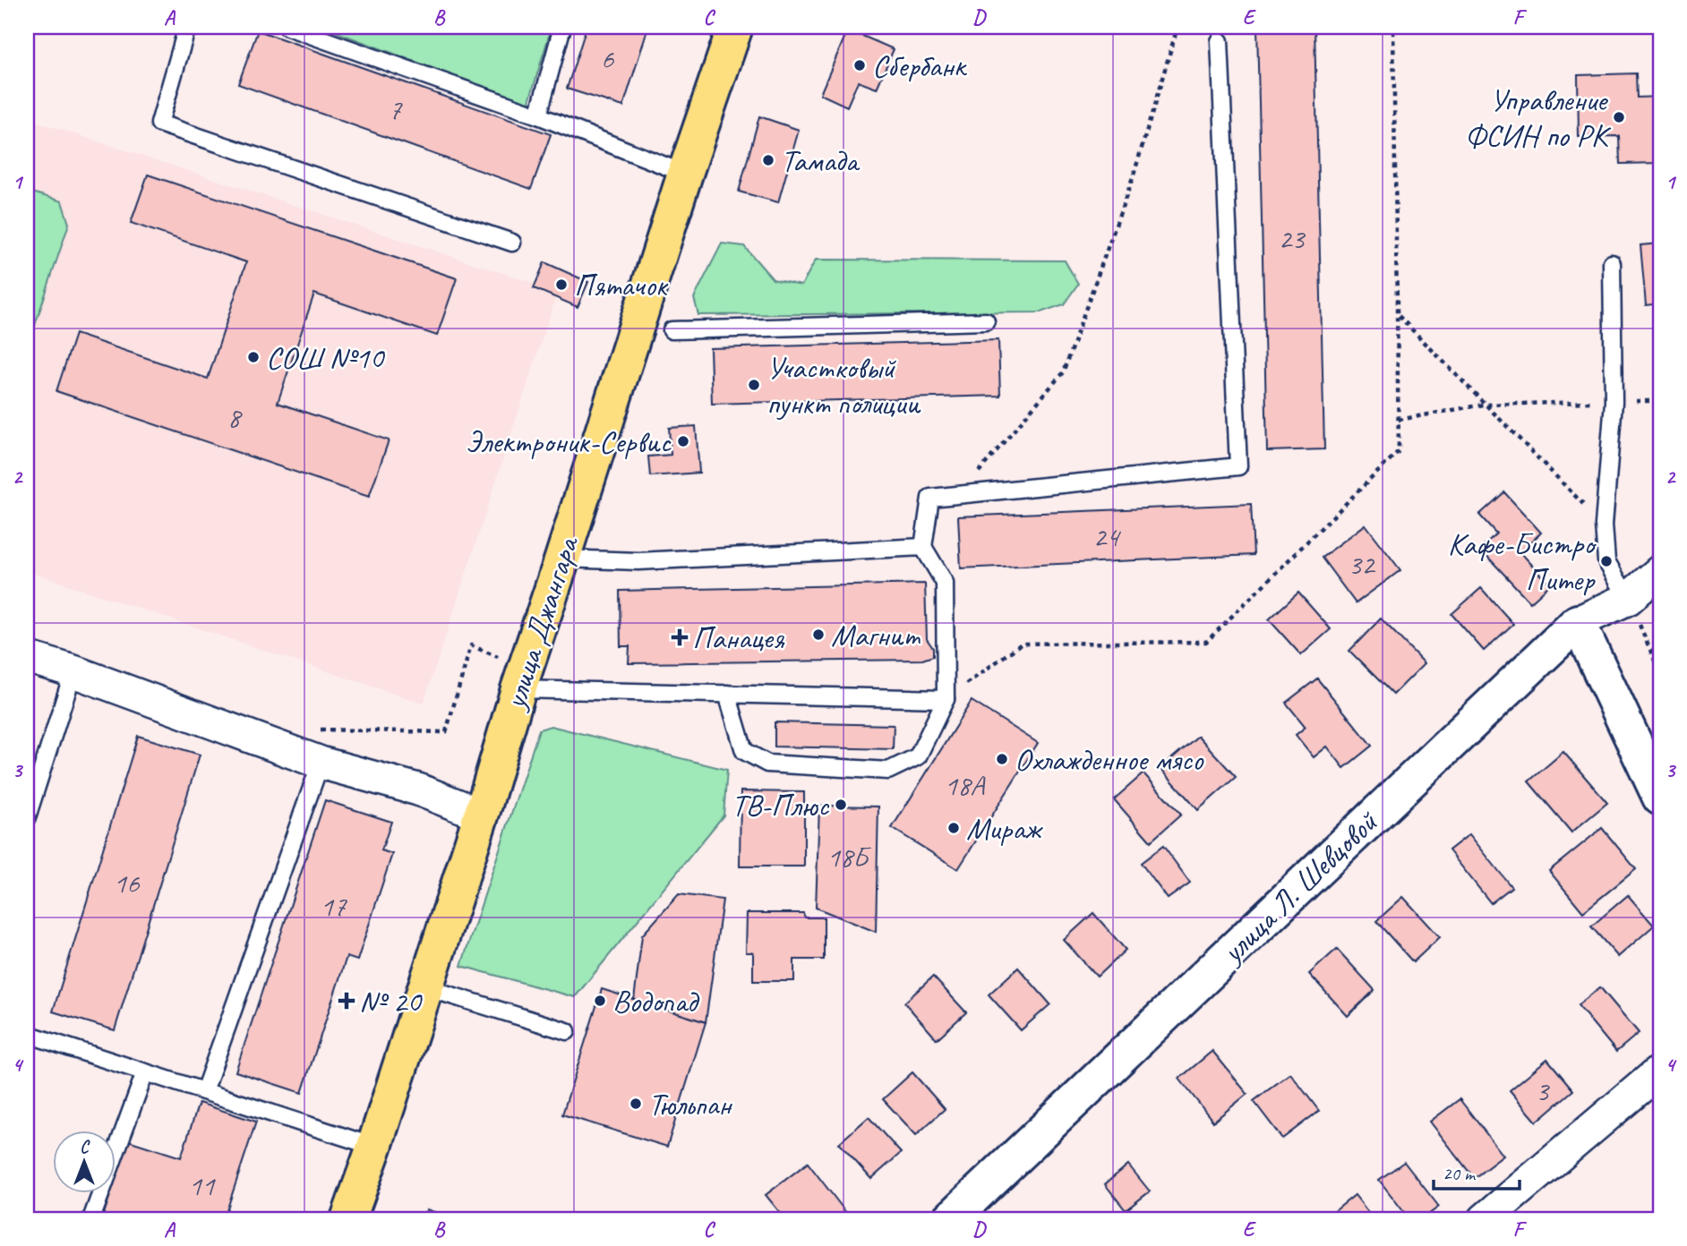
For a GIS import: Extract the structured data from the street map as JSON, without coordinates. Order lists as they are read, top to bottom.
{
  "streets": {
    "main road": ["улица Джангара"],
    "street": ["улица Л. Шевцовой"]
  },
  "places": {
    "other": [
      "Сбербанк",
      "Управление ФСИН по РК",
      "Тамада",
      "Пятачок",
      "СОШ №10",
      "Участковый пункт полиции",
      "Электроник-Сервис",
      "Кафе-Бистро Питер",
      "Магнит",
      "Охлажденное мясо",
      "ТВ-Плюс",
      "Мираж",
      "Водопад",
      "Тюльпан"
    ],
    "health": ["Панацея", "№ 20"]
  },
  "house_numbers": [
    "6",
    "7",
    "23",
    "8",
    "24",
    "32",
    "18А",
    "18Б",
    "16",
    "17",
    "3",
    "11"
  ],
  "scale_bar": "20 m",
  "north": "top",
  "grid": {
    "columns": [
      "A",
      "B",
      "C",
      "D",
      "E",
      "F"
    ],
    "rows": [
      "1",
      "2",
      "3",
      "4"
    ]
  }
}
